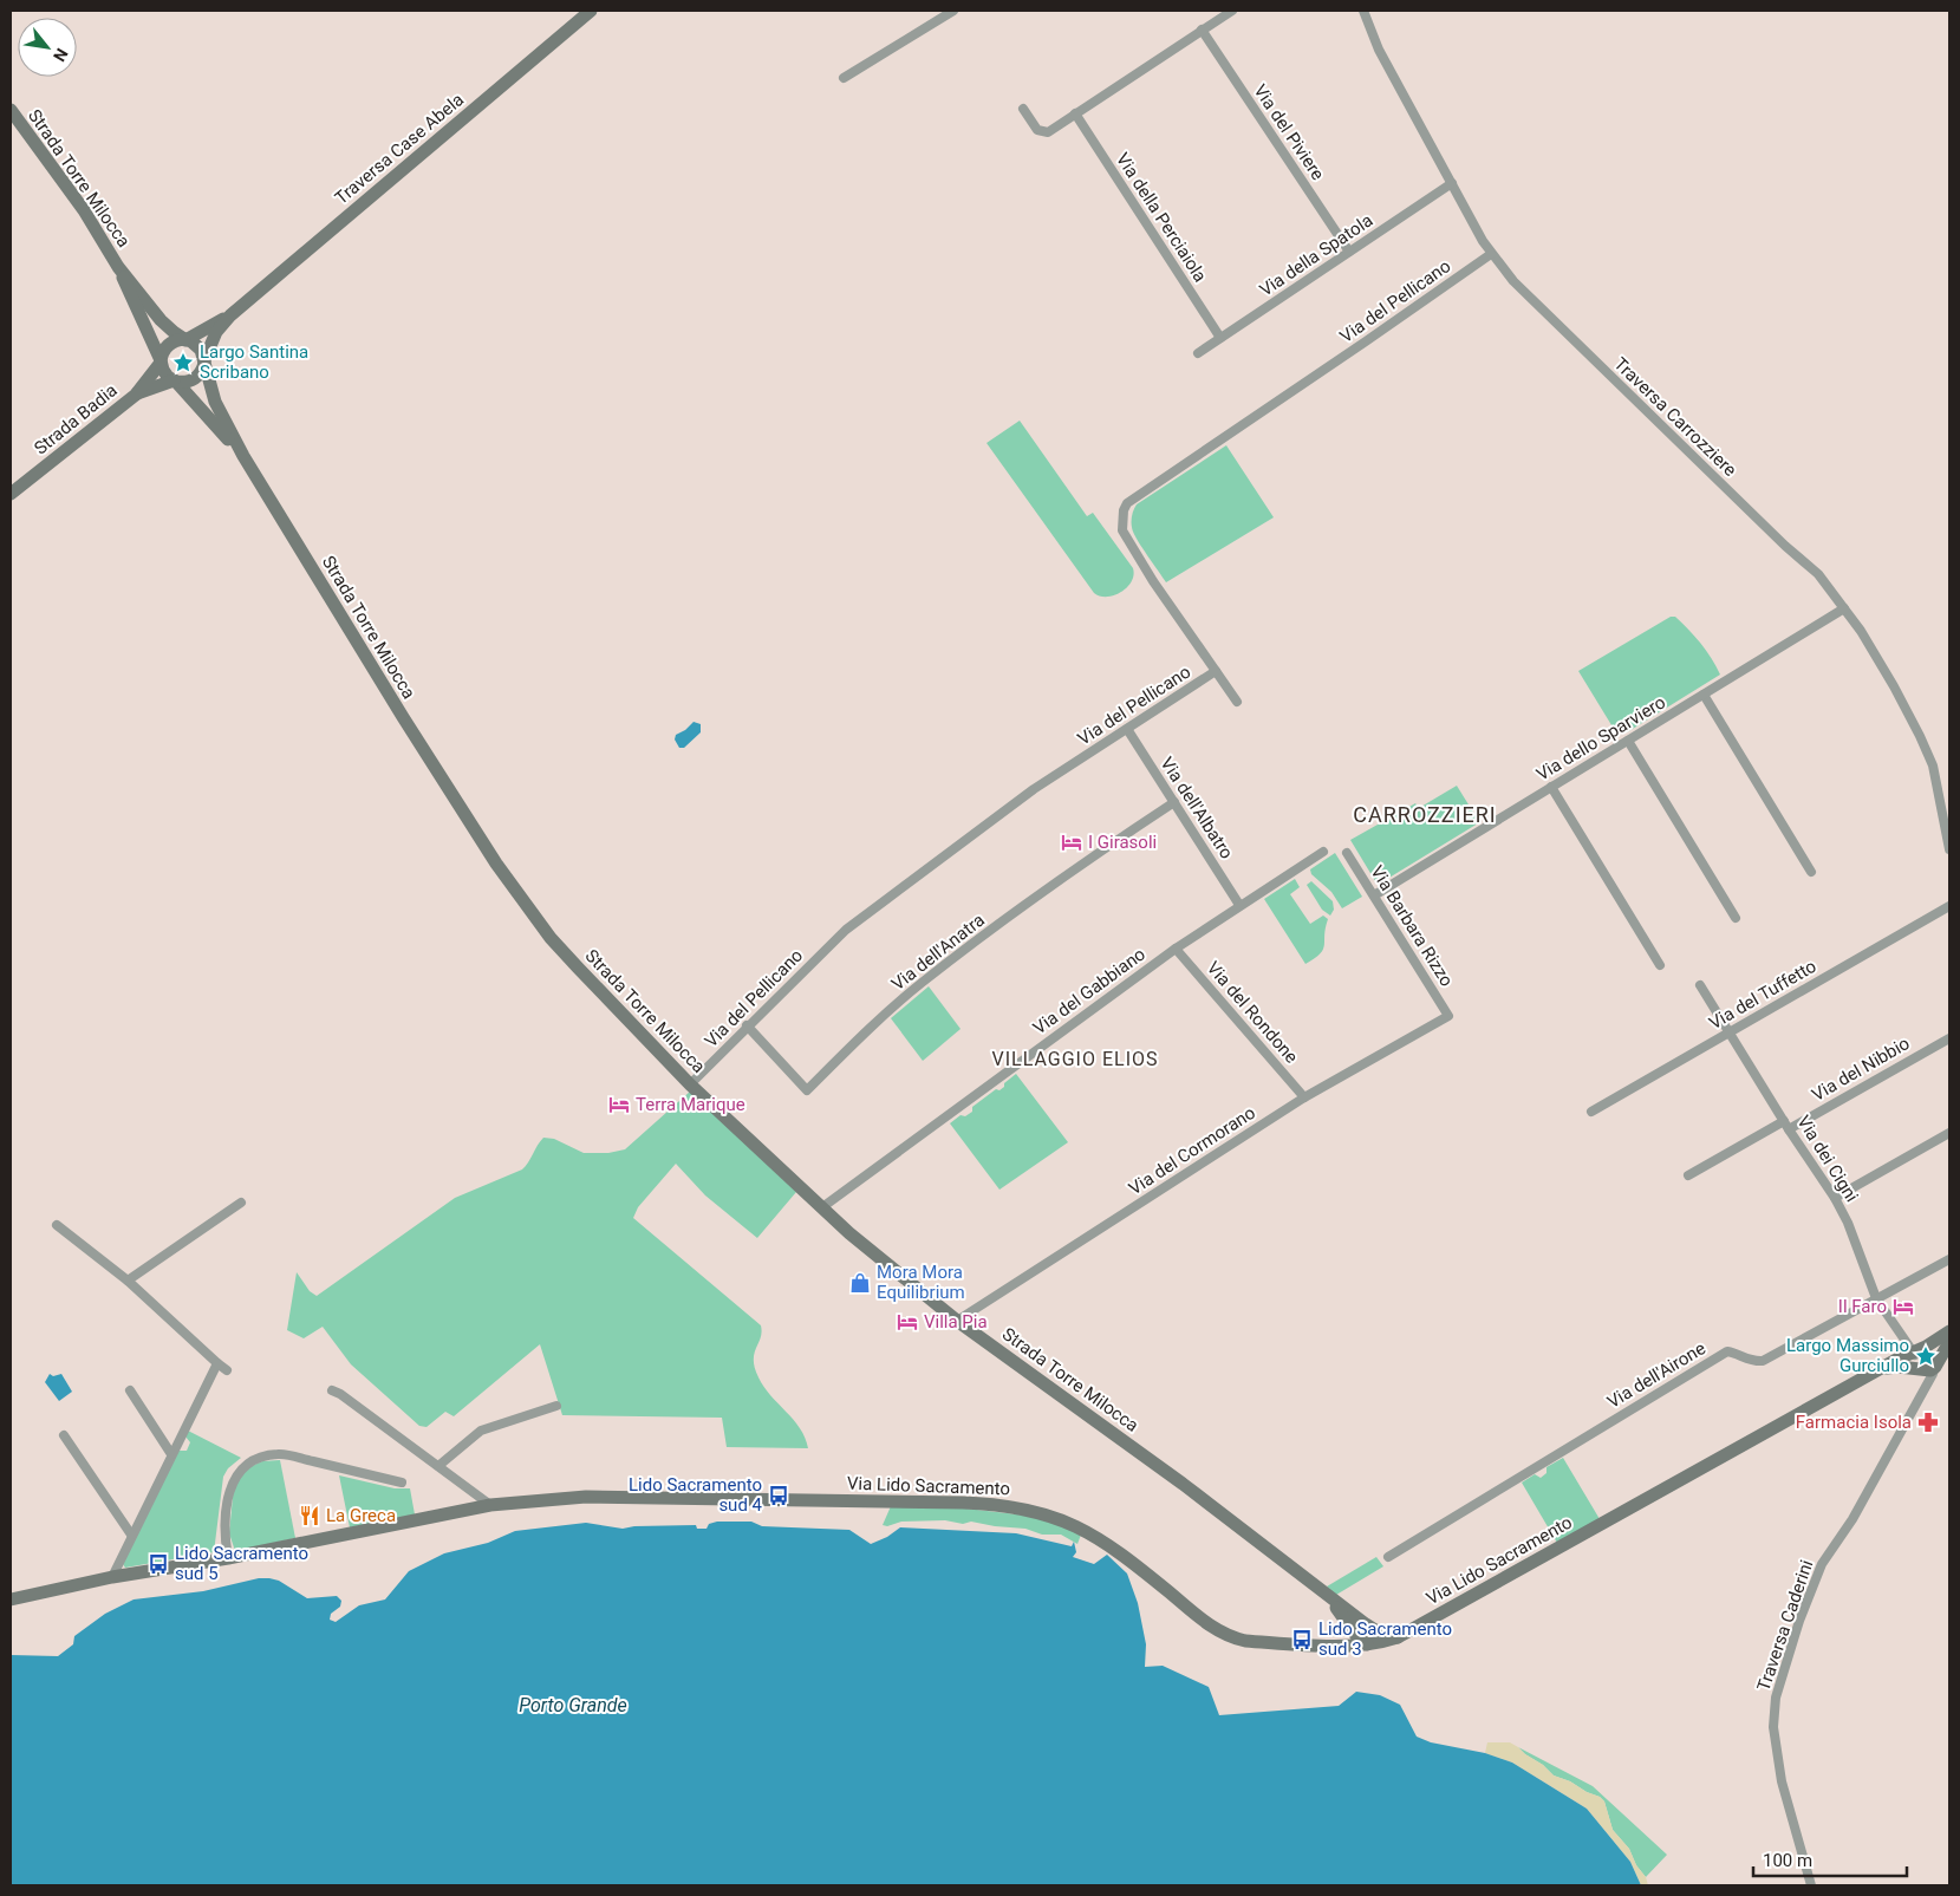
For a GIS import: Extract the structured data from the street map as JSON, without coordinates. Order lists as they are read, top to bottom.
{
  "streets": {
    "street": [
      "Via del Piviere",
      "Traversa Case Abela",
      "Strada Torre Milocca",
      "Via della Perciaiola",
      "Via della Spatola",
      "Via del Pellicano",
      "Traversa Carrozziere",
      "Strada Badia",
      "Via dello Sparviero",
      "Via dell'Albatro",
      "Via Barbara Rizzo",
      "Via dell'Anatra",
      "Via del Gabbiano",
      "Via del Tuffetto",
      "Via del Rondone",
      "Via del Nibbio",
      "Via del Cormorano",
      "Via dei Cigni",
      "Via dell'Airone",
      "Via Lido Sacramento",
      "Traversa Caderini"
    ]
  },
  "crossings": [
    ["Via del Piviere", "Via della Spatola"],
    ["Strada Torre Milocca", "Via del Pellicano"],
    ["Strada Torre Milocca", "Via del Gabbiano"],
    ["Strada Torre Milocca", "Via del Cormorano"],
    ["Via della Perciaiola", "Via della Spatola"],
    ["Via della Spatola", "Traversa Carrozziere"],
    ["Via del Pellicano", "Traversa Carrozziere"],
    ["Via del Pellicano", "Via dell'Albatro"],
    ["Via del Pellicano", "Via dell'Anatra"],
    ["Traversa Carrozziere", "Via dello Sparviero"],
    ["Via dello Sparviero", "Via Barbara Rizzo"],
    ["Via dell'Albatro", "Via dell'Anatra"],
    ["Via dell'Albatro", "Via del Gabbiano"],
    ["Via Barbara Rizzo", "Via del Cormorano"],
    ["Via del Gabbiano", "Via del Rondone"],
    ["Via del Tuffetto", "Via dei Cigni"],
    ["Via del Rondone", "Via del Cormorano"],
    ["Via del Nibbio", "Via dei Cigni"],
    ["Via dei Cigni", "Via dell'Airone"],
    ["Via dei Cigni", "Via Lido Sacramento"],
    ["Via dei Cigni", "Traversa Caderini"],
    ["Via Lido Sacramento", "Traversa Caderini"]
  ],
  "districts": ["CARROZZIERI", "VILLAGGIO ELIOS"],
  "water": ["Porto Grande"],
  "places": {
    "place": ["Largo Santina Scribano", "Largo Massimo Gurciullo"],
    "hotel": [
      "I Girasoli",
      "Terra Marique",
      "Il Faro",
      "Villa Pia"
    ],
    "shop": ["Mora Mora Equilibrium"],
    "pharmacy": ["Farmacia Isola"],
    "bus stop": ["Lido Sacramento sud 4", "Lido Sacramento sud 5", "Lido Sacramento sud 3"],
    "restaurant": ["La Greca"]
  },
  "scale_bar": "100 m",
  "north": "bottom right"
}
